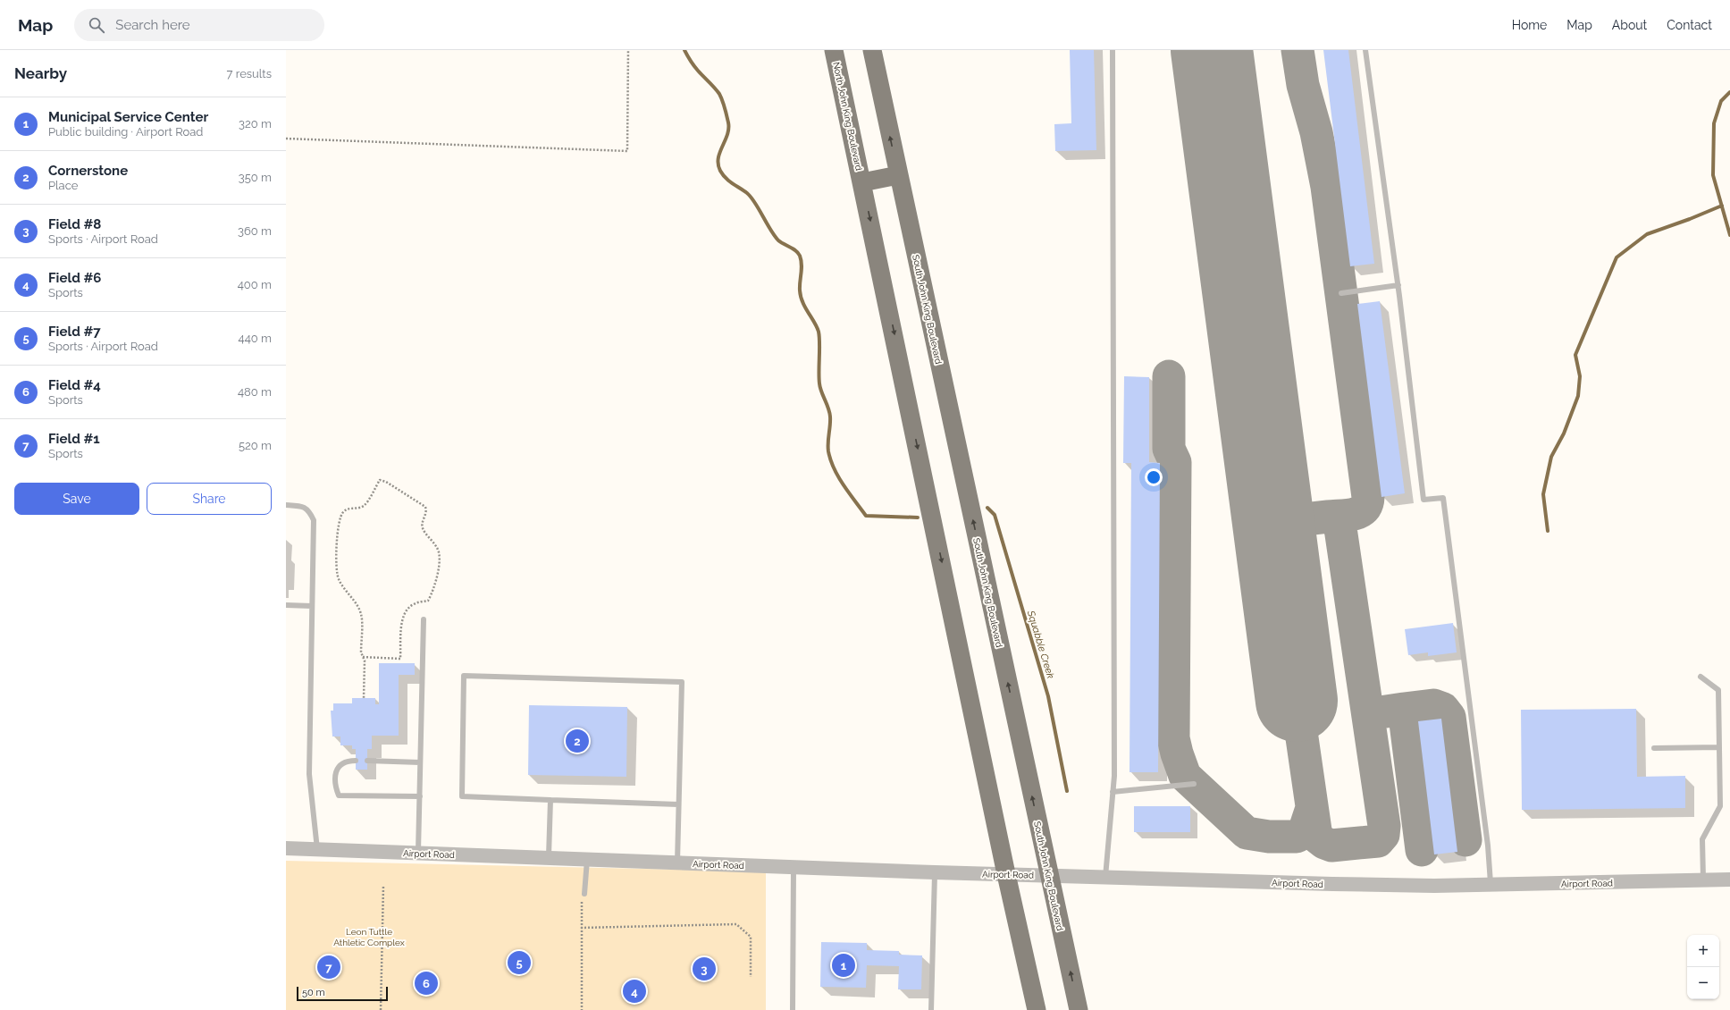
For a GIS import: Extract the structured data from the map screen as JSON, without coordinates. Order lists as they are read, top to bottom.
{
  "streets": {
    "main road": ["North John King Boulevard", "South John King Boulevard"],
    "street": ["Airport Road"]
  },
  "crossings": [
    ["South John King Boulevard", "Airport Road"]
  ],
  "water": ["Squabble Creek"],
  "parks": ["Leon Tuttle Athletic Complex"],
  "scale_bar": "50 m",
  "page": {
    "header": "Map",
    "search": "Search here",
    "nav": [
      "Home",
      "Map",
      "About",
      "Contact"
    ],
    "heading": ["Nearby", "7 results"],
    "list": [
      {
        "mark": "1",
        "name": "Municipal Service Center",
        "note": "Public building · Airport Road",
        "value": "320 m"
      },
      {
        "mark": "2",
        "name": "Cornerstone",
        "note": "Place",
        "value": "350 m"
      },
      {
        "mark": "3",
        "name": "Field #8",
        "note": "Sports · Airport Road",
        "value": "360 m"
      },
      {
        "mark": "4",
        "name": "Field #6",
        "note": "Sports",
        "value": "400 m"
      },
      {
        "mark": "5",
        "name": "Field #7",
        "note": "Sports · Airport Road",
        "value": "440 m"
      },
      {
        "mark": "6",
        "name": "Field #4",
        "note": "Sports",
        "value": "480 m"
      },
      {
        "mark": "7",
        "name": "Field #1",
        "note": "Sports",
        "value": "520 m"
      }
    ],
    "buttons": ["Save", "Share"],
    "pins": [
      "2",
      "5",
      "1",
      "7",
      "3",
      "6",
      "4"
    ],
    "map_buttons": ["+", "−"],
    "scale": "50 m"
  }
}
